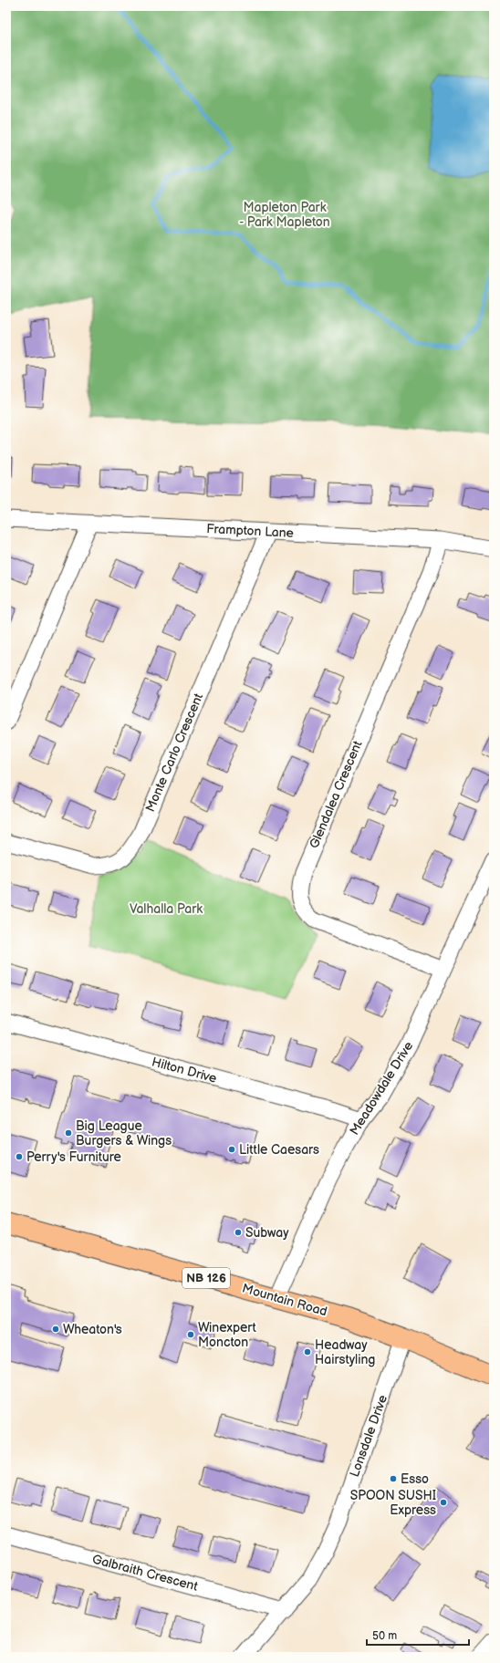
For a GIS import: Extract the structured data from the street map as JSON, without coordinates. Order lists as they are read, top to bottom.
{
  "streets": {
    "main road": ["NB 126", "Mountain Road"],
    "street": [
      "Frampton Lane",
      "Monte Carlo Crescent",
      "Glendalea Crescent",
      "Hilton Drive",
      "Meadowdale Drive",
      "Lonsdale Drive",
      "Galbraith Crescent"
    ]
  },
  "crossings": [
    ["Frampton Lane", "Monte Carlo Crescent"],
    ["Frampton Lane", "Glendalea Crescent"],
    ["Glendalea Crescent", "Meadowdale Drive"],
    ["Hilton Drive", "Meadowdale Drive"],
    ["Meadowdale Drive", "Mountain Road"],
    ["Mountain Road", "Lonsdale Drive"],
    ["Lonsdale Drive", "Galbraith Crescent"]
  ],
  "parks": ["Mapleton Park - Park Mapleton", "Valhalla Park"],
  "places": [
    "Big League Burgers & Wings",
    "Little Caesars",
    "Perry's Furniture",
    "Subway",
    "Wheaton's",
    "Winexpert Moncton",
    "Headway Hairstyling",
    "Esso",
    "SPOON SUSHI Express"
  ],
  "scale_bar": "50 m"
}
